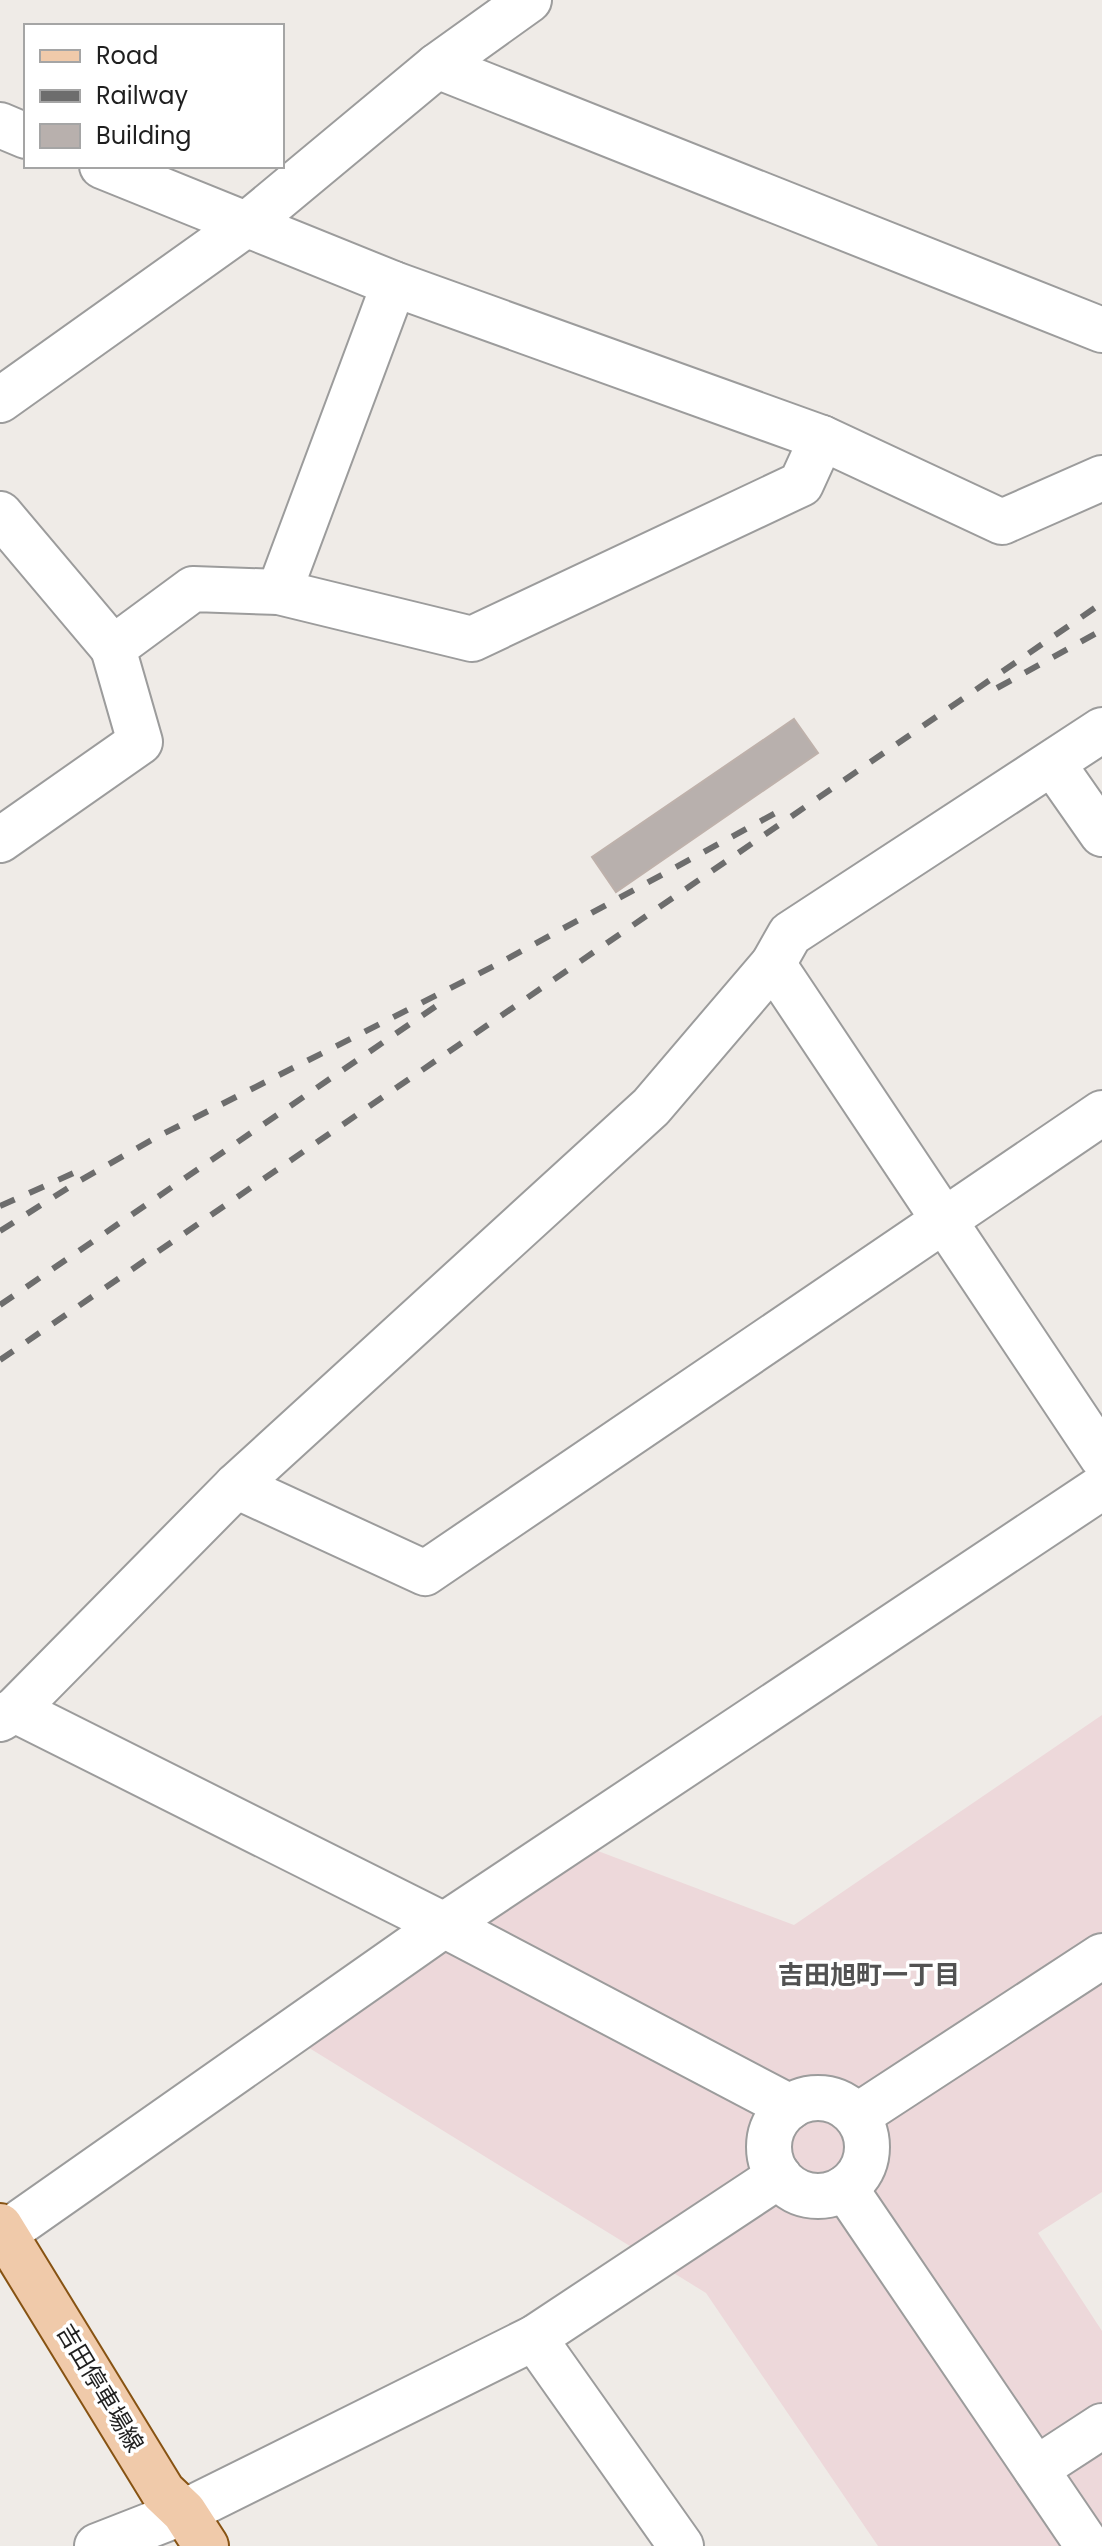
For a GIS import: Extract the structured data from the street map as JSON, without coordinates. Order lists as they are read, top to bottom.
{
  "streets": {
    "main road": ["吉田停車場線"]
  },
  "districts": ["吉田旭町一丁目"],
  "legend": ["Road", "Railway", "Building"]
}
